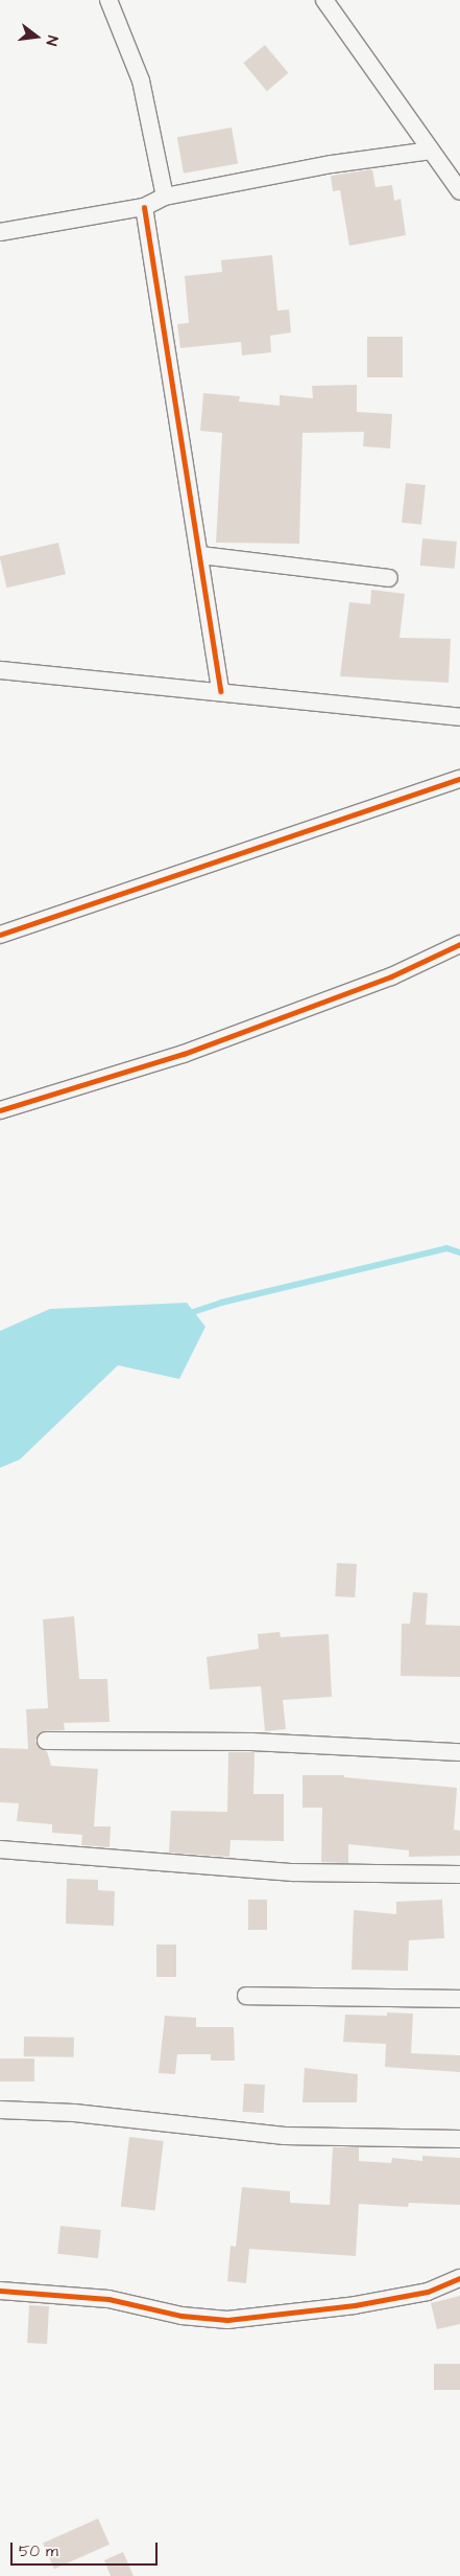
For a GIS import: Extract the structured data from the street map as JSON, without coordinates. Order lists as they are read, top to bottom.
{
  "scale_bar": "50 m",
  "north": "right"
}
